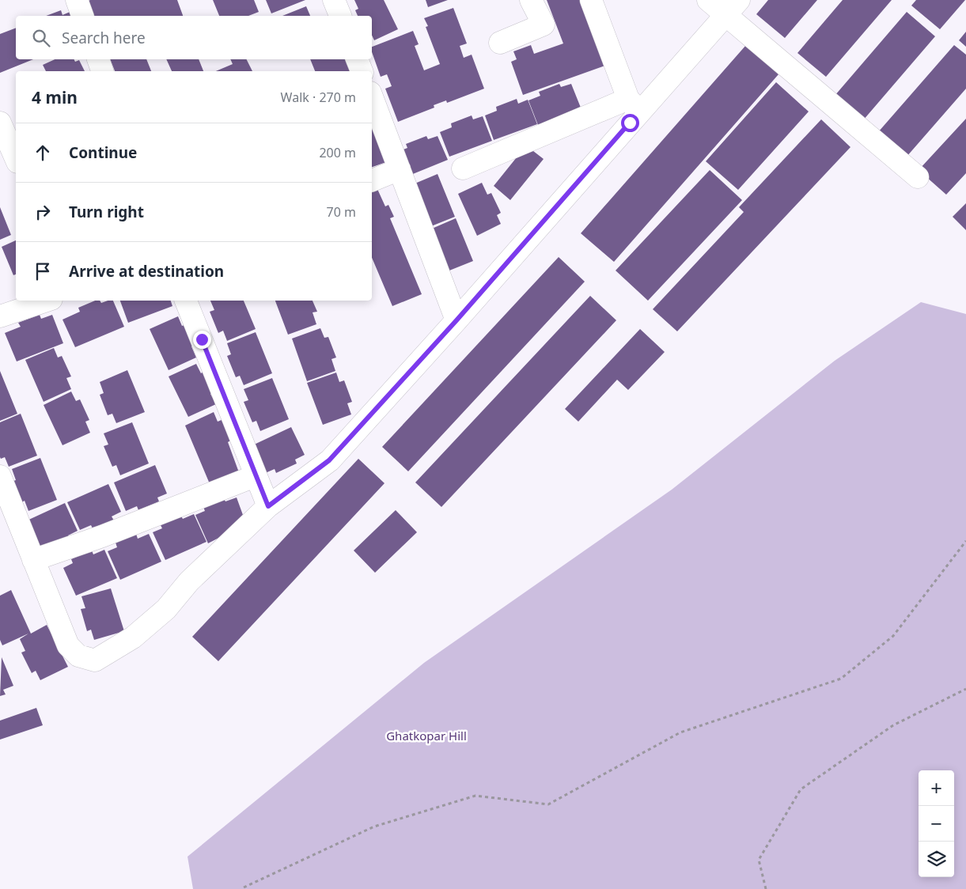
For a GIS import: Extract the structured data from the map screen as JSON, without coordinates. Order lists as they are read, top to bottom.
{
  "parks": ["Ghatkopar Hill"],
  "page": {
    "search": "Search here",
    "heading": ["4 min", "Walk · 270 m"],
    "list": [
      ["Continue", "200 m"],
      ["Turn right", "70 m"],
      "Arrive at destination"
    ],
    "map_buttons": ["+", "−"]
  }
}
